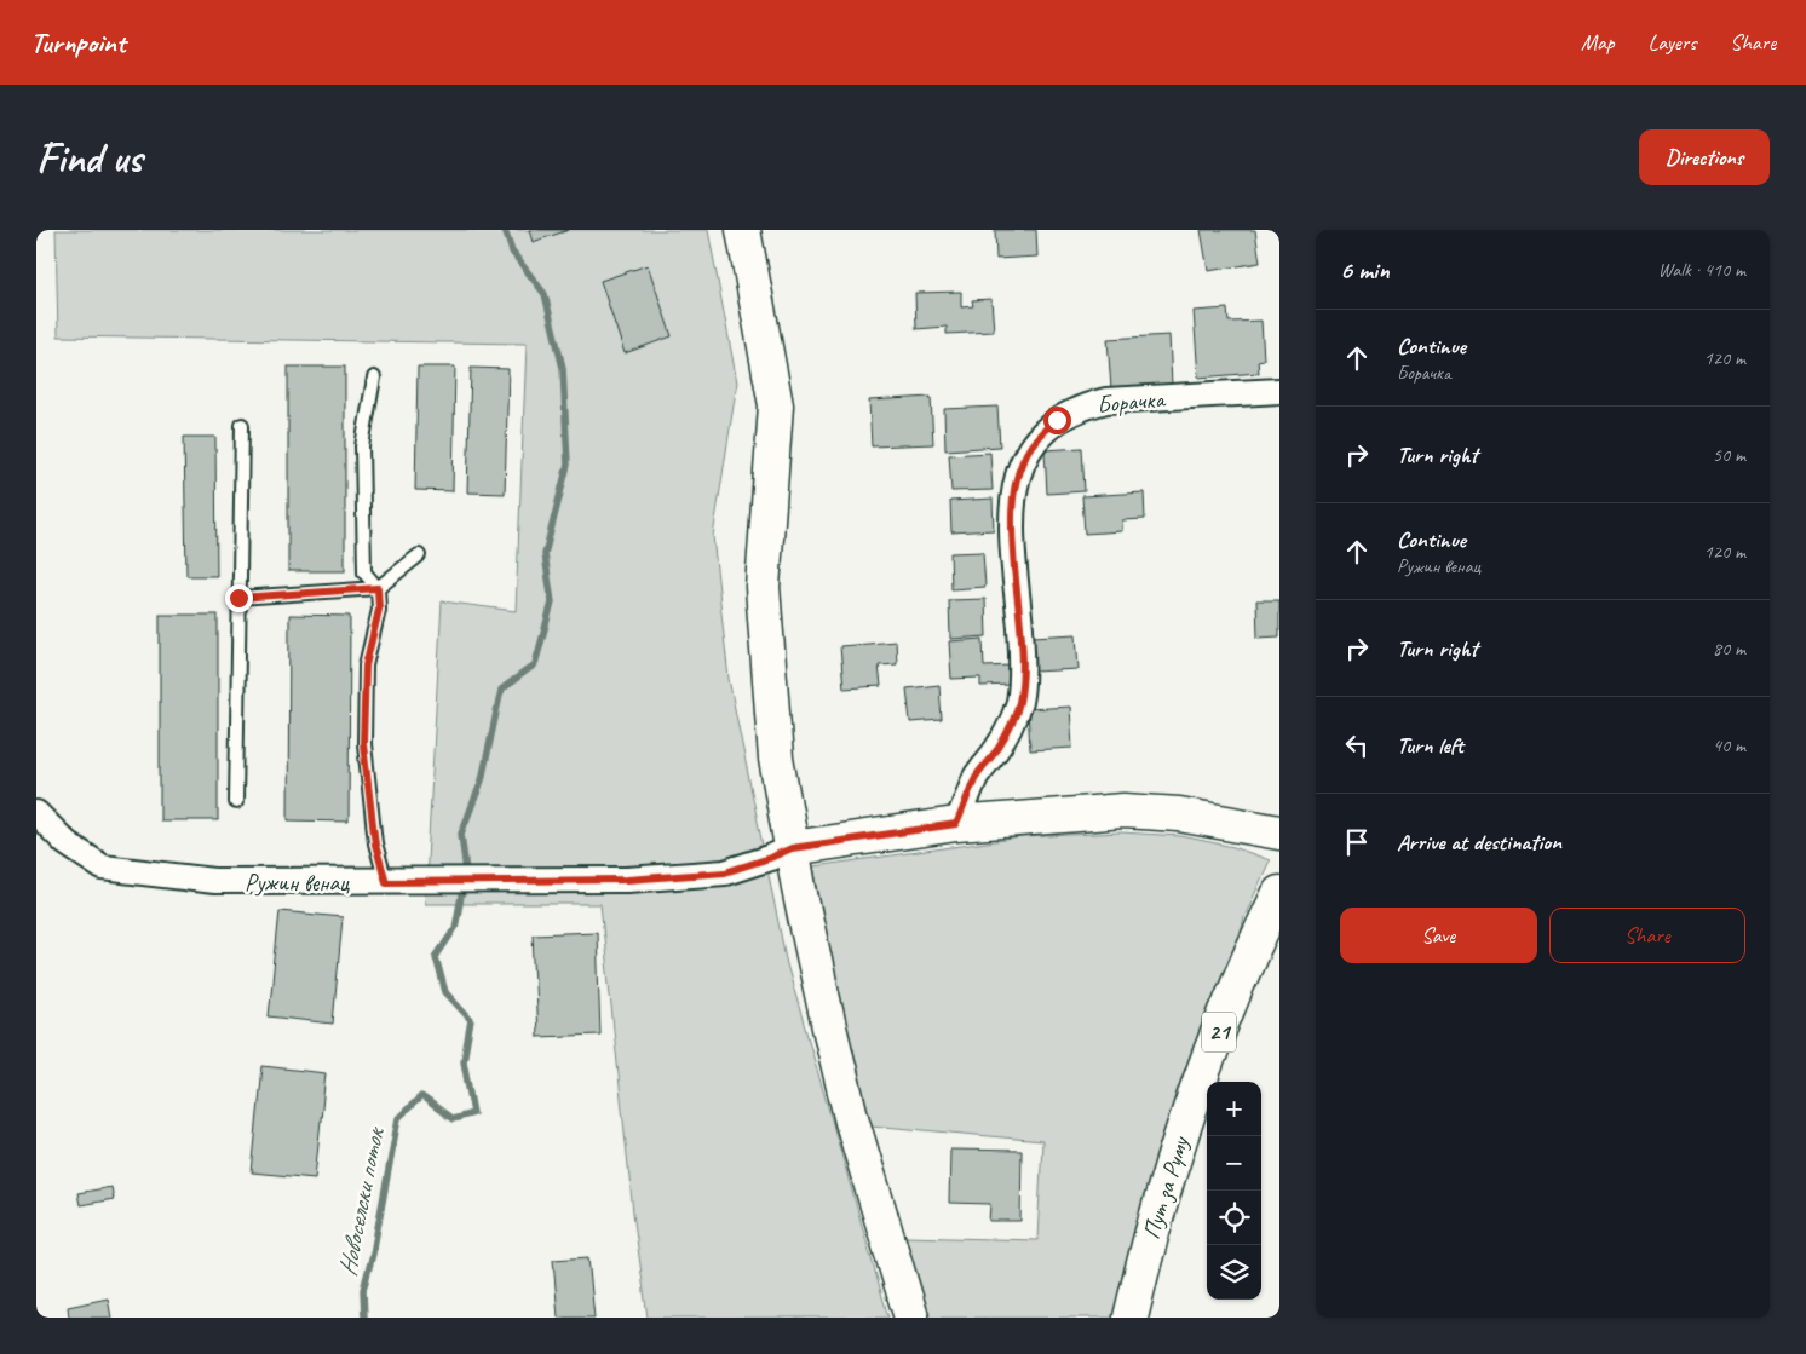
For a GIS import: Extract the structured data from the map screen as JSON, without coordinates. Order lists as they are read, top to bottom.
{
  "streets": {
    "main road": ["21", "Пут за Руму"],
    "street": ["Борачка", "Ружин венац"]
  },
  "water": ["Новоселски поток"],
  "page": {
    "header": "Turnpoint",
    "nav": ["Map", "Layers", "Share"],
    "buttons": [
      "Directions",
      ["Save", "Share"]
    ],
    "title": "Find us",
    "heading": ["6 min", "Walk · 410 m"],
    "list": [
      ["Continue", "Борачка", "120 m"],
      ["Turn right", "50 m"],
      ["Continue", "Ружин венац", "120 m"],
      ["Turn right", "80 m"],
      ["Turn left", "40 m"],
      "Arrive at destination"
    ],
    "map_buttons": ["+", "−"]
  }
}
